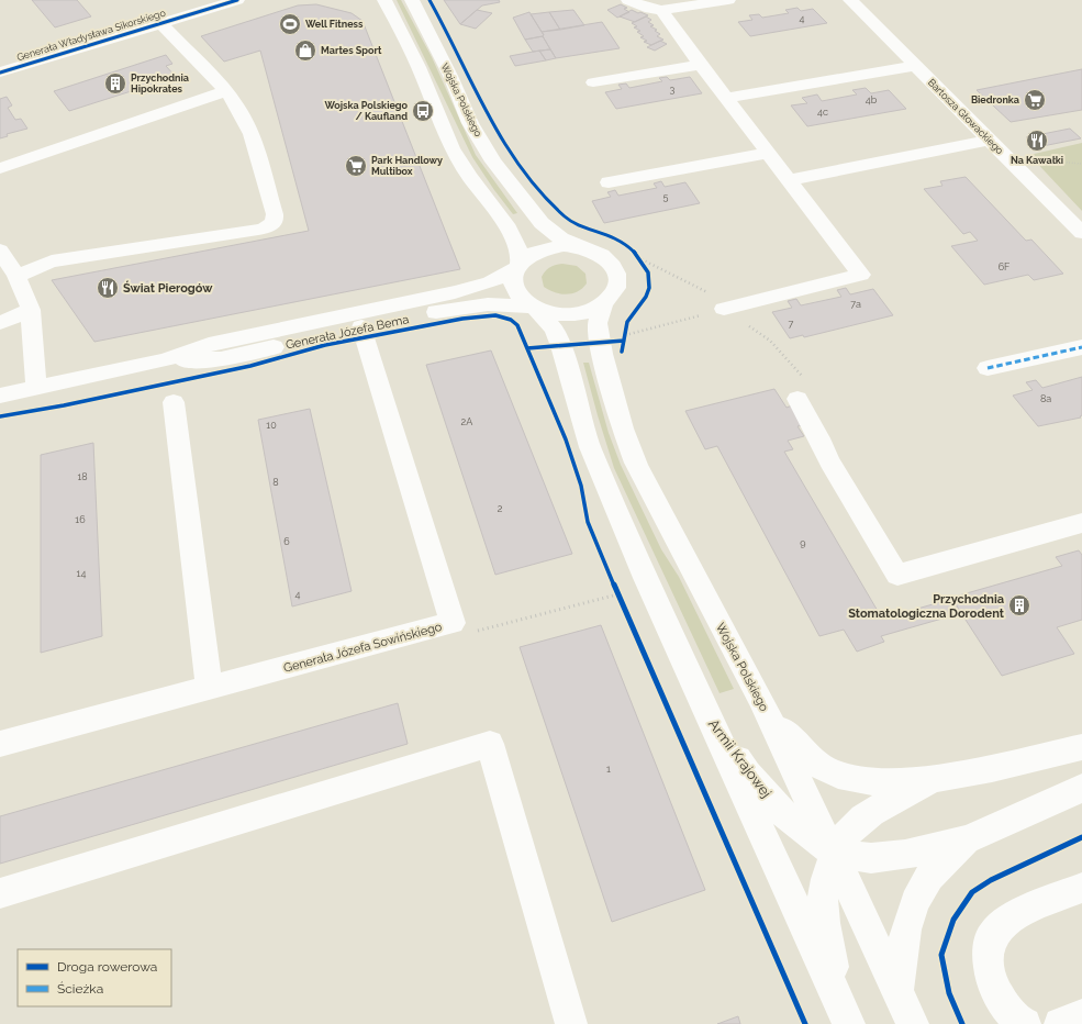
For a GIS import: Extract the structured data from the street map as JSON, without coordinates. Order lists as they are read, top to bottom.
{
  "streets": {
    "street": [
      "Generała Władysława Sikorskiego",
      "Wojska Polskiego",
      "Bartosza Głowackiego",
      "Generała Józefa Bema",
      "Generała Józefa Sowińskiego",
      "Armii Krajowej"
    ]
  },
  "crossings": [
    ["Wojska Polskiego", "Generała Józefa Bema"],
    ["Wojska Polskiego", "Armii Krajowej"],
    ["Generała Józefa Bema", "Generała Józefa Sowińskiego"]
  ],
  "places": {
    "sports": ["Well Fitness"],
    "shop": ["Martes Sport"],
    "building": ["Przychodnia Hipokrates", "Przychodnia Stomatologiczna Dorodent"],
    "supermarket": ["Biedronka", "Park Handlowy Multibox"],
    "bus stop": ["Wojska Polskiego / Kaufland"],
    "restaurant": ["Na Kawałki", "Świat Pierogów"]
  },
  "house_numbers": [
    "4",
    "3",
    "4b",
    "4c",
    "5",
    "6F",
    "7a",
    "7",
    "8a",
    "2A",
    "10",
    "18",
    "8",
    "2",
    "16",
    "6",
    "9",
    "14",
    "4",
    "1"
  ],
  "legend": ["Droga rowerowa", "Ścieżka"]
}
